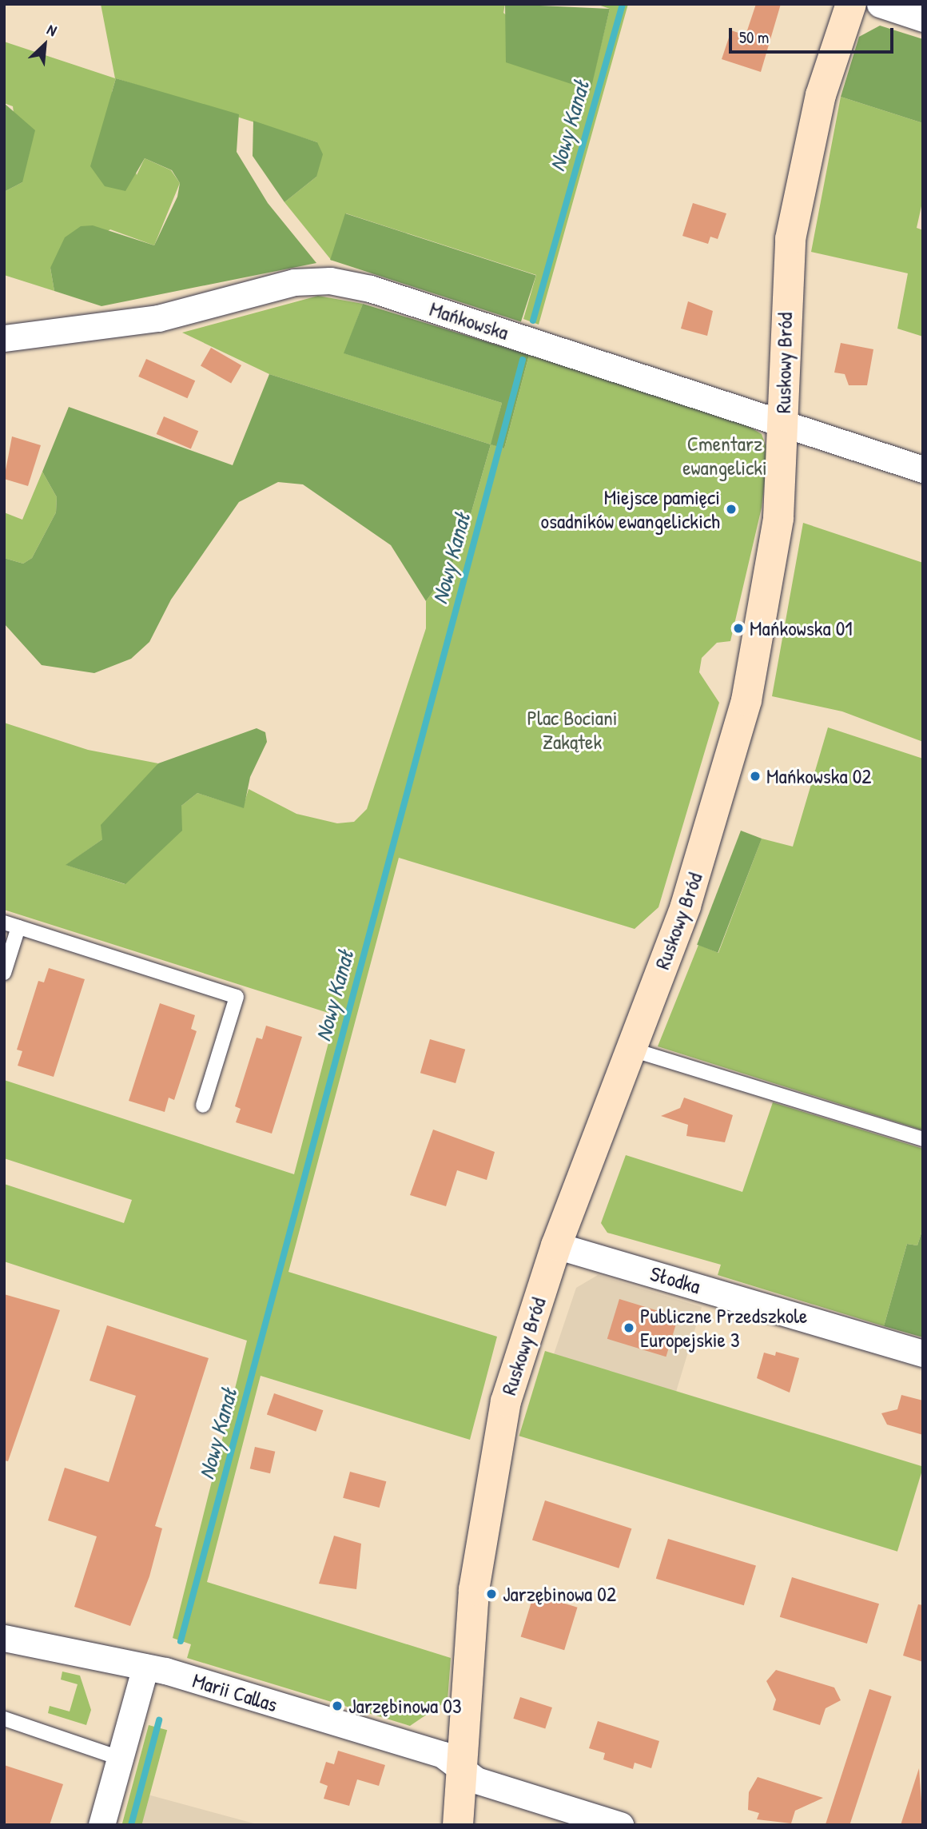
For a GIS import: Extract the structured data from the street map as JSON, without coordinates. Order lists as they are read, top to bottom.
{
  "streets": {
    "street": [
      "Mańkowska",
      "Ruskowy Bród",
      "Słodka",
      "Marii Callas"
    ]
  },
  "crossings": [
    ["Mańkowska", "Ruskowy Bród"],
    ["Ruskowy Bród", "Słodka"],
    ["Ruskowy Bród", "Marii Callas"]
  ],
  "water": ["Nowy Kanał"],
  "parks": ["Cmentarz ewangelicki", "Plac Bociani Zakątek"],
  "places": [
    "Miejsce pamięci osadników ewangelickich",
    "Mańkowska 01",
    "Mańkowska 02",
    "Publiczne Przedszkole Europejskie 3",
    "Jarzębinowa 02",
    "Jarzębinowa 03"
  ],
  "scale_bar": "50 m",
  "north": "top right"
}
